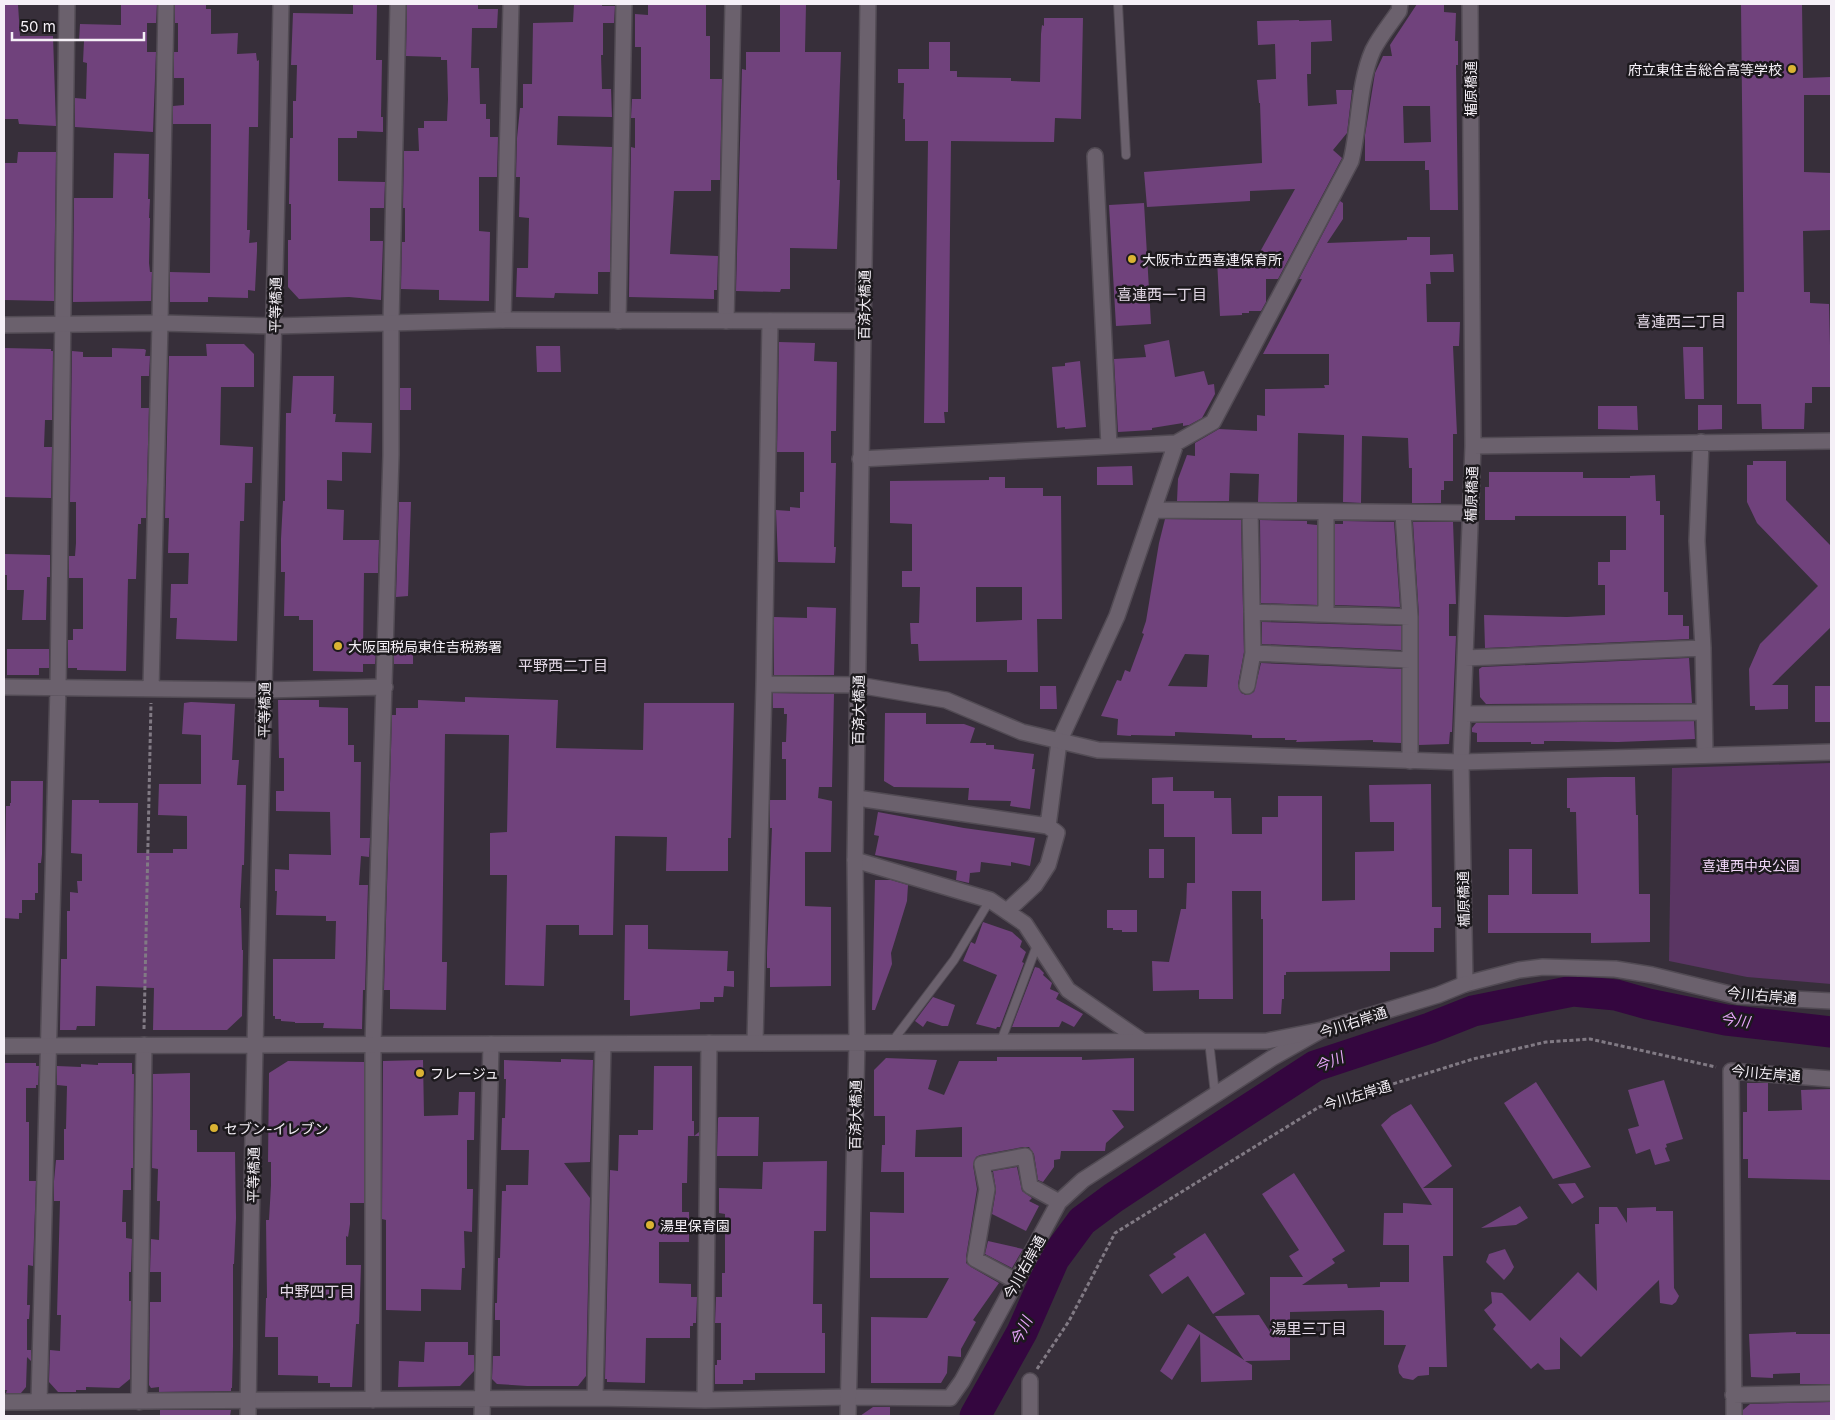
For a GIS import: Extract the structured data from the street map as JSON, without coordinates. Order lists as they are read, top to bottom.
{
  "streets": {
    "street": [
      "楯原橋通",
      "平等橋通",
      "百済大橋通",
      "今川右岸通",
      "今川左岸通"
    ]
  },
  "crossings": [
    ["楯原橋通", "今川右岸通"],
    ["百済大橋通", "今川右岸通"]
  ],
  "districts": [
    "喜連西一丁目",
    "喜連西二丁目",
    "平野西二丁目",
    "中野四丁目",
    "湯里三丁目"
  ],
  "water": ["今川"],
  "parks": ["喜連西中央公園"],
  "places": [
    "府立東住吉総合高等学校",
    "大阪市立西喜連保育所",
    "大阪国税局東住吉税務署",
    "フレージュ",
    "セブン-イレブン",
    "湯里保育園"
  ],
  "scale_bar": "50 m"
}
